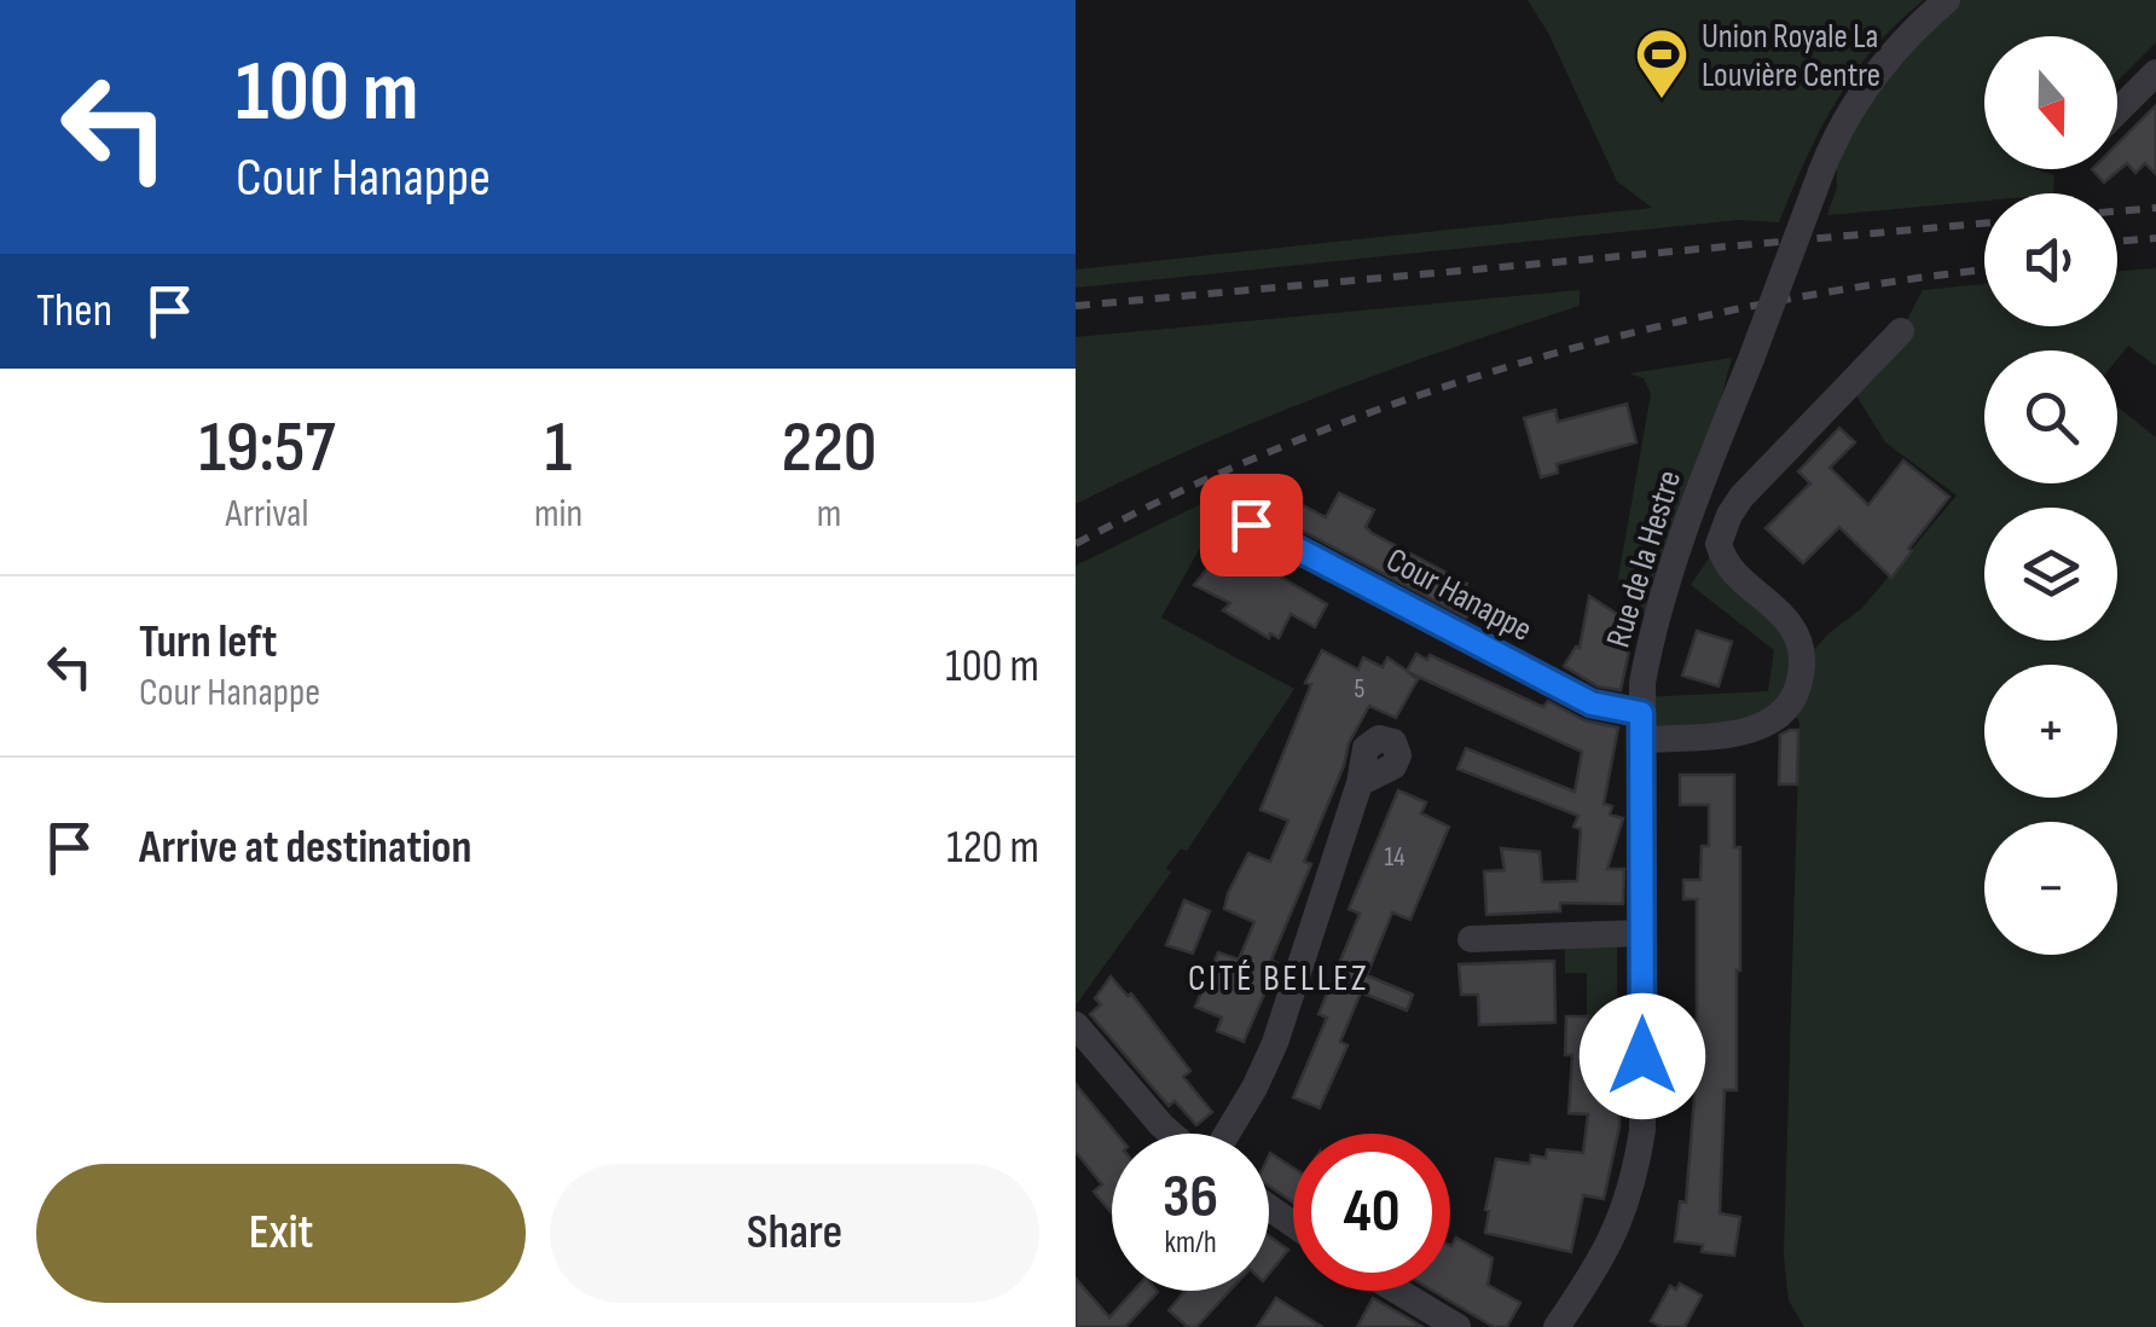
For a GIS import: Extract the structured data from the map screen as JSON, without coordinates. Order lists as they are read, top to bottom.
{
  "streets": {
    "street": ["Rue de la Hestre", "Cour Hanappe"]
  },
  "crossings": [
    ["Rue de la Hestre", "Cour Hanappe"]
  ],
  "districts": ["CITÉ BELLEZ"],
  "places": {
    "sports": ["Union Royale La Louvière Centre"]
  },
  "house_numbers": ["5", "14"],
  "north": "bottom",
  "page": {
    "turn": ["100 m", "Cour Hanappe"],
    "map_buttons": ["+", "−"],
    "then": "Then",
    "eta": [
      "19:57",
      "Arrival",
      "1",
      "min",
      "220",
      "m"
    ],
    "list": [
      {
        "name": "Turn left",
        "note": "Cour Hanappe",
        "value": "100 m"
      },
      {
        "name": "Arrive at destination",
        "value": "120 m"
      }
    ],
    "speed": "36 km/h",
    "limit": "40",
    "buttons": ["Exit", "Share"]
  }
}
